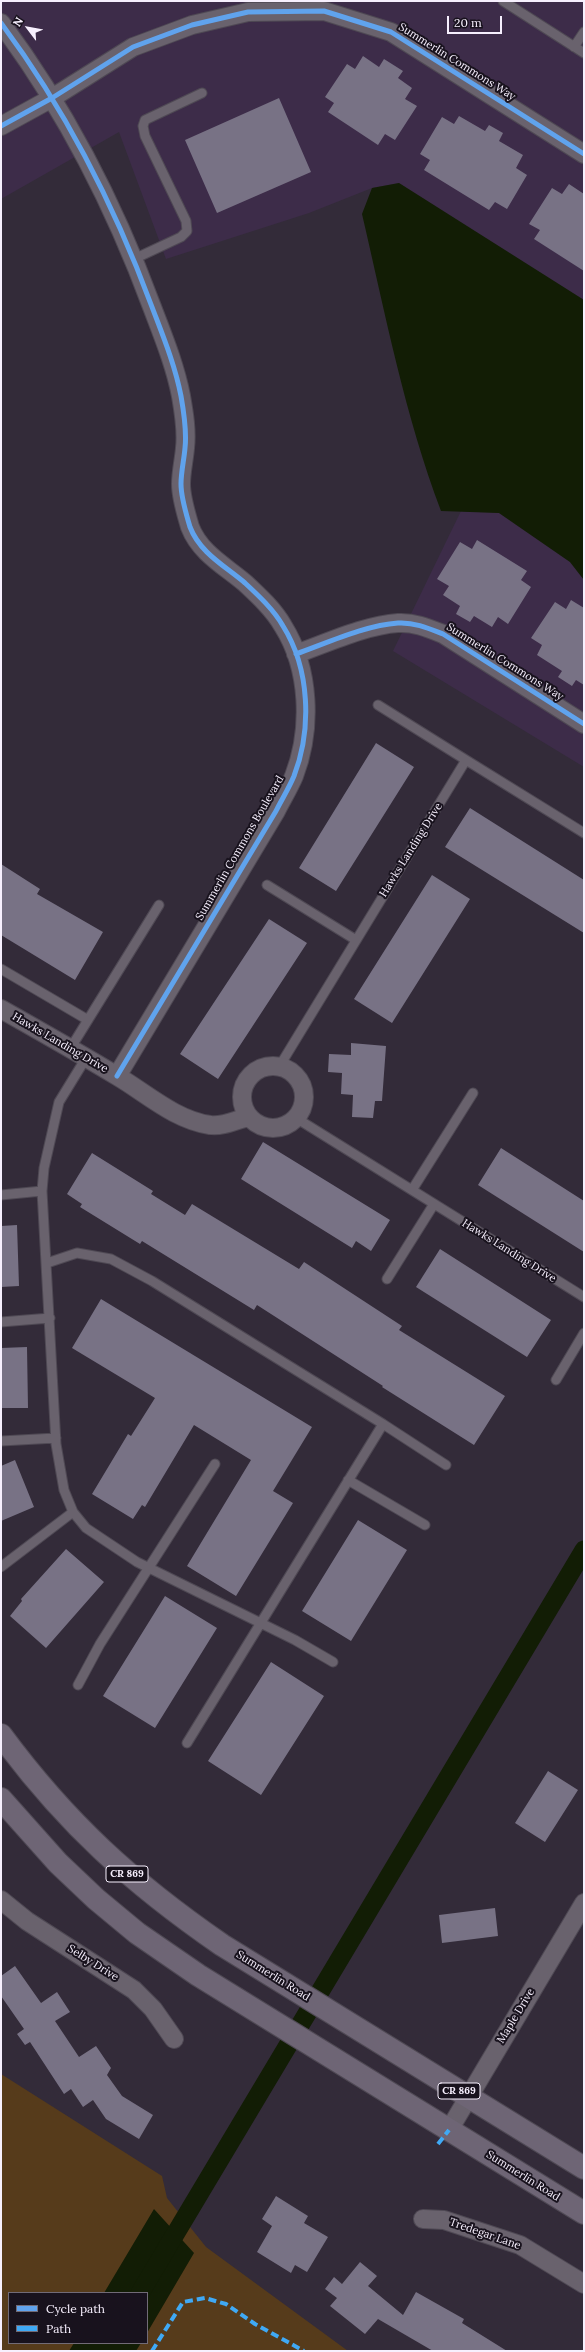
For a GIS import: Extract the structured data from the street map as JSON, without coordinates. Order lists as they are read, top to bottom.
{
  "streets": {
    "main road": ["CR 869", "Summerlin Road"],
    "street": [
      "Summerlin Commons Way",
      "Summerlin Commons Boulevard",
      "Hawks Landing Drive",
      "Selby Drive",
      "Maple Drive",
      "Tredegar Lane"
    ]
  },
  "crossings": [
    ["Summerlin Commons Way", "Summerlin Commons Boulevard"],
    ["Summerlin Commons Boulevard", "Hawks Landing Drive"],
    ["Summerlin Road", "Maple Drive"]
  ],
  "legend": ["Cycle path", "Path"],
  "scale_bar": "20 m",
  "north": "top left"
}
